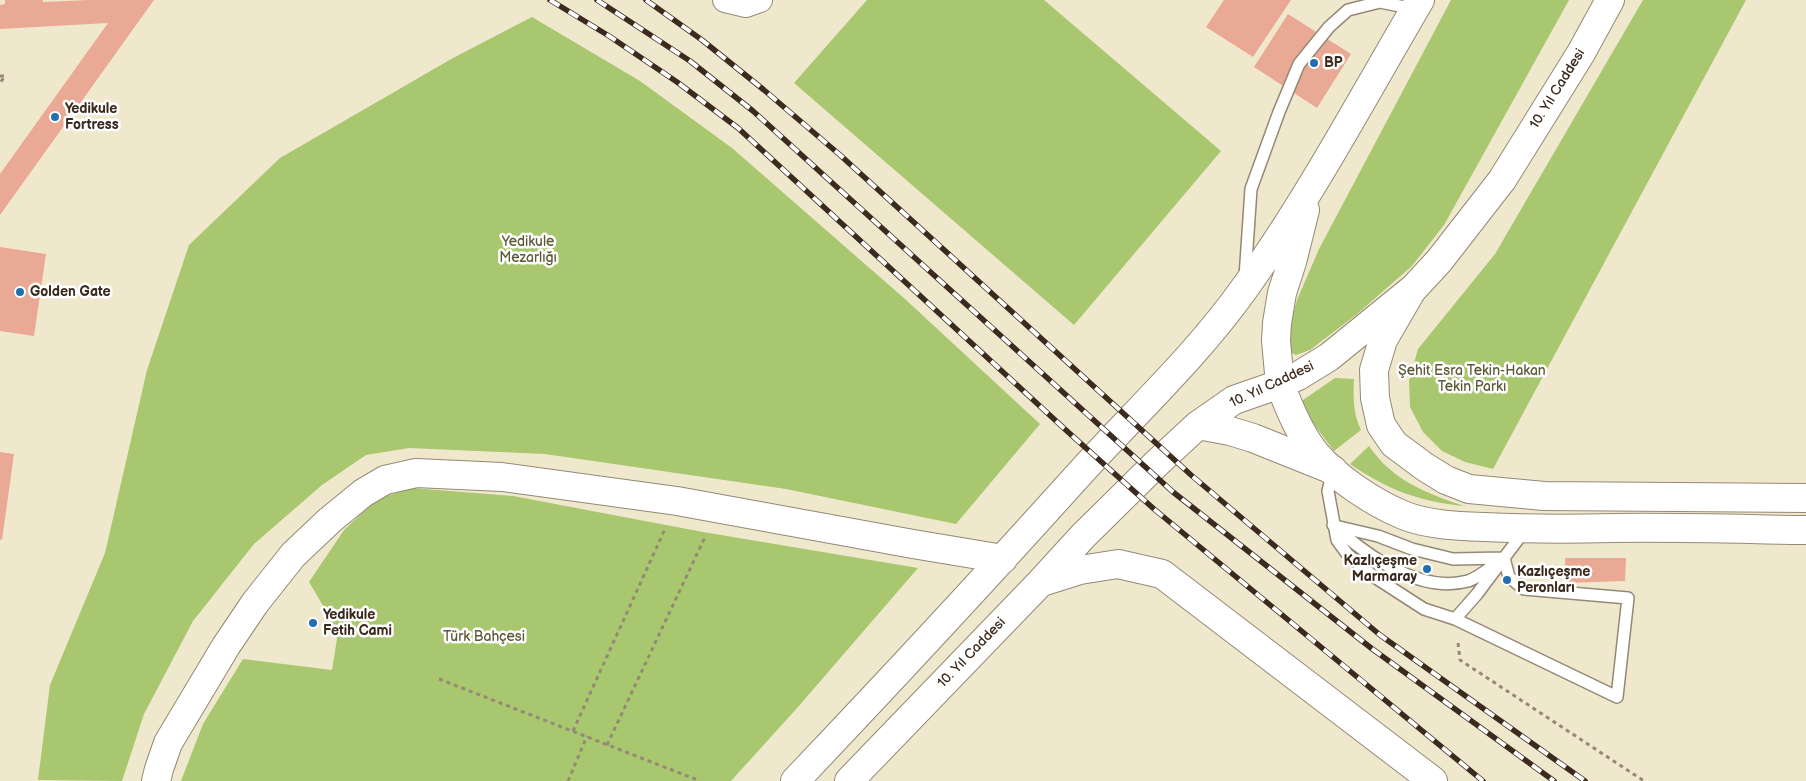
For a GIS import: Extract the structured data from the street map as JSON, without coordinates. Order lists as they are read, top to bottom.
{
  "streets": {
    "main road": ["10. Yıl Caddesi"]
  },
  "parks": ["Yedikule Mezarlığı", "Şehit Esra Tekin-Hakan Tekin Parkı", "Türk Bahçesi"],
  "places": [
    "BP",
    "Yedikule Fortress",
    "Golden Gate",
    "Kazlıçeşme Marmaray",
    "Kazlıçeşme Peronları",
    "Yedikule Fetih Cami"
  ]
}
